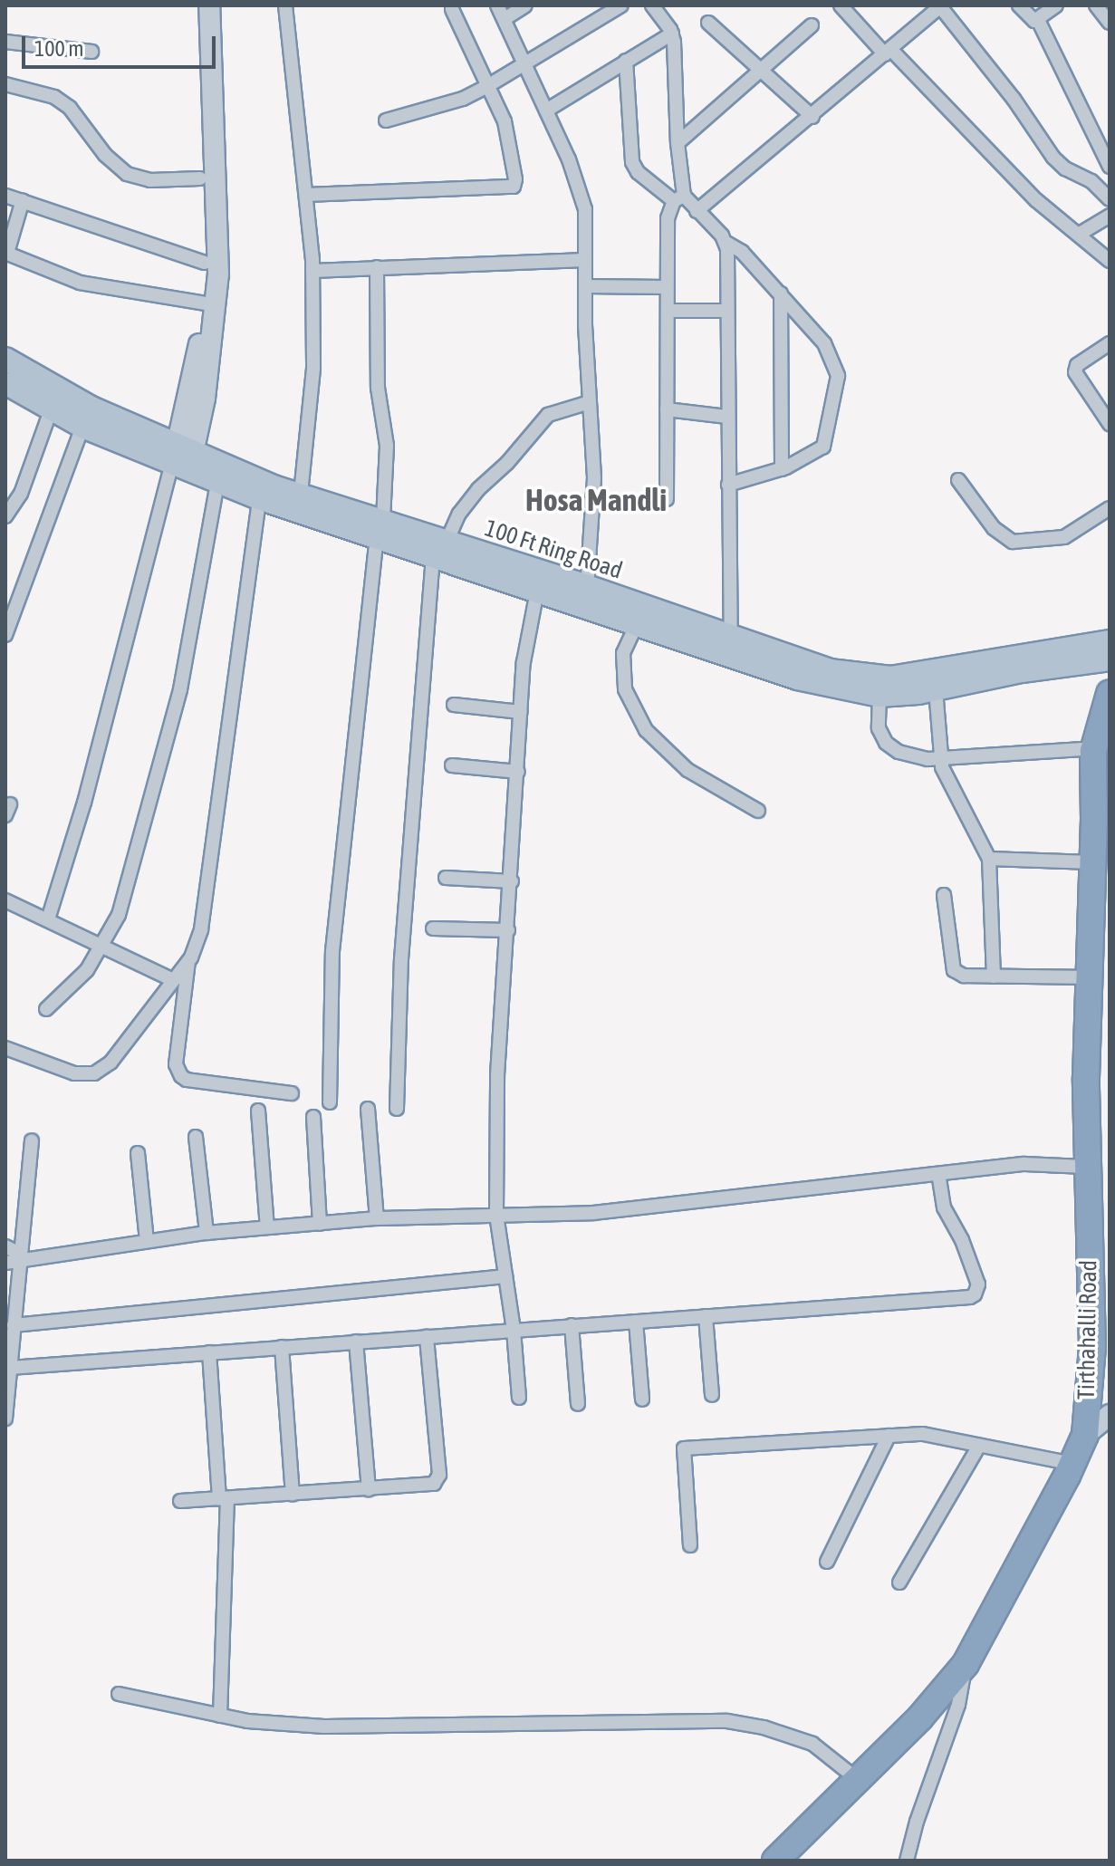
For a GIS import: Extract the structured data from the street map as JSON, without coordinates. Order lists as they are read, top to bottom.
{
  "streets": {
    "highway": ["Tirthahalli Road"],
    "main road": ["100 Ft Ring Road"]
  },
  "districts": ["Hosa Mandli"],
  "scale_bar": "100 m"
}
